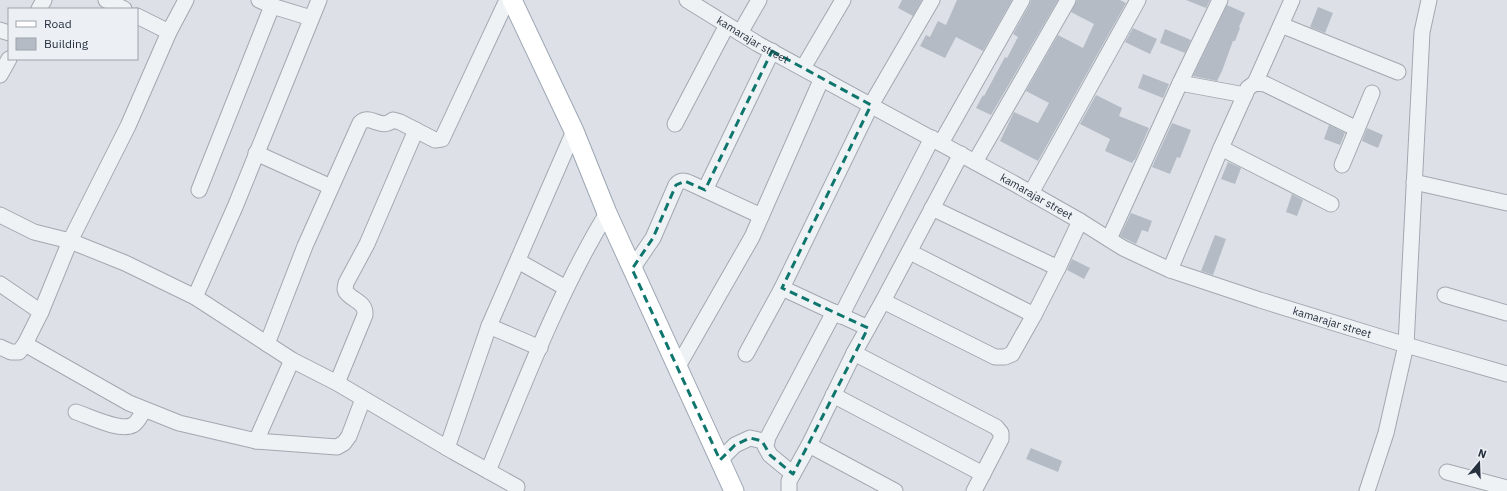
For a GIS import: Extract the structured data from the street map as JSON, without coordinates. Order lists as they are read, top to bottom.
{
  "streets": {
    "street": ["kamarajar street"]
  },
  "legend": ["Road", "Building"],
  "north": "top"
}
